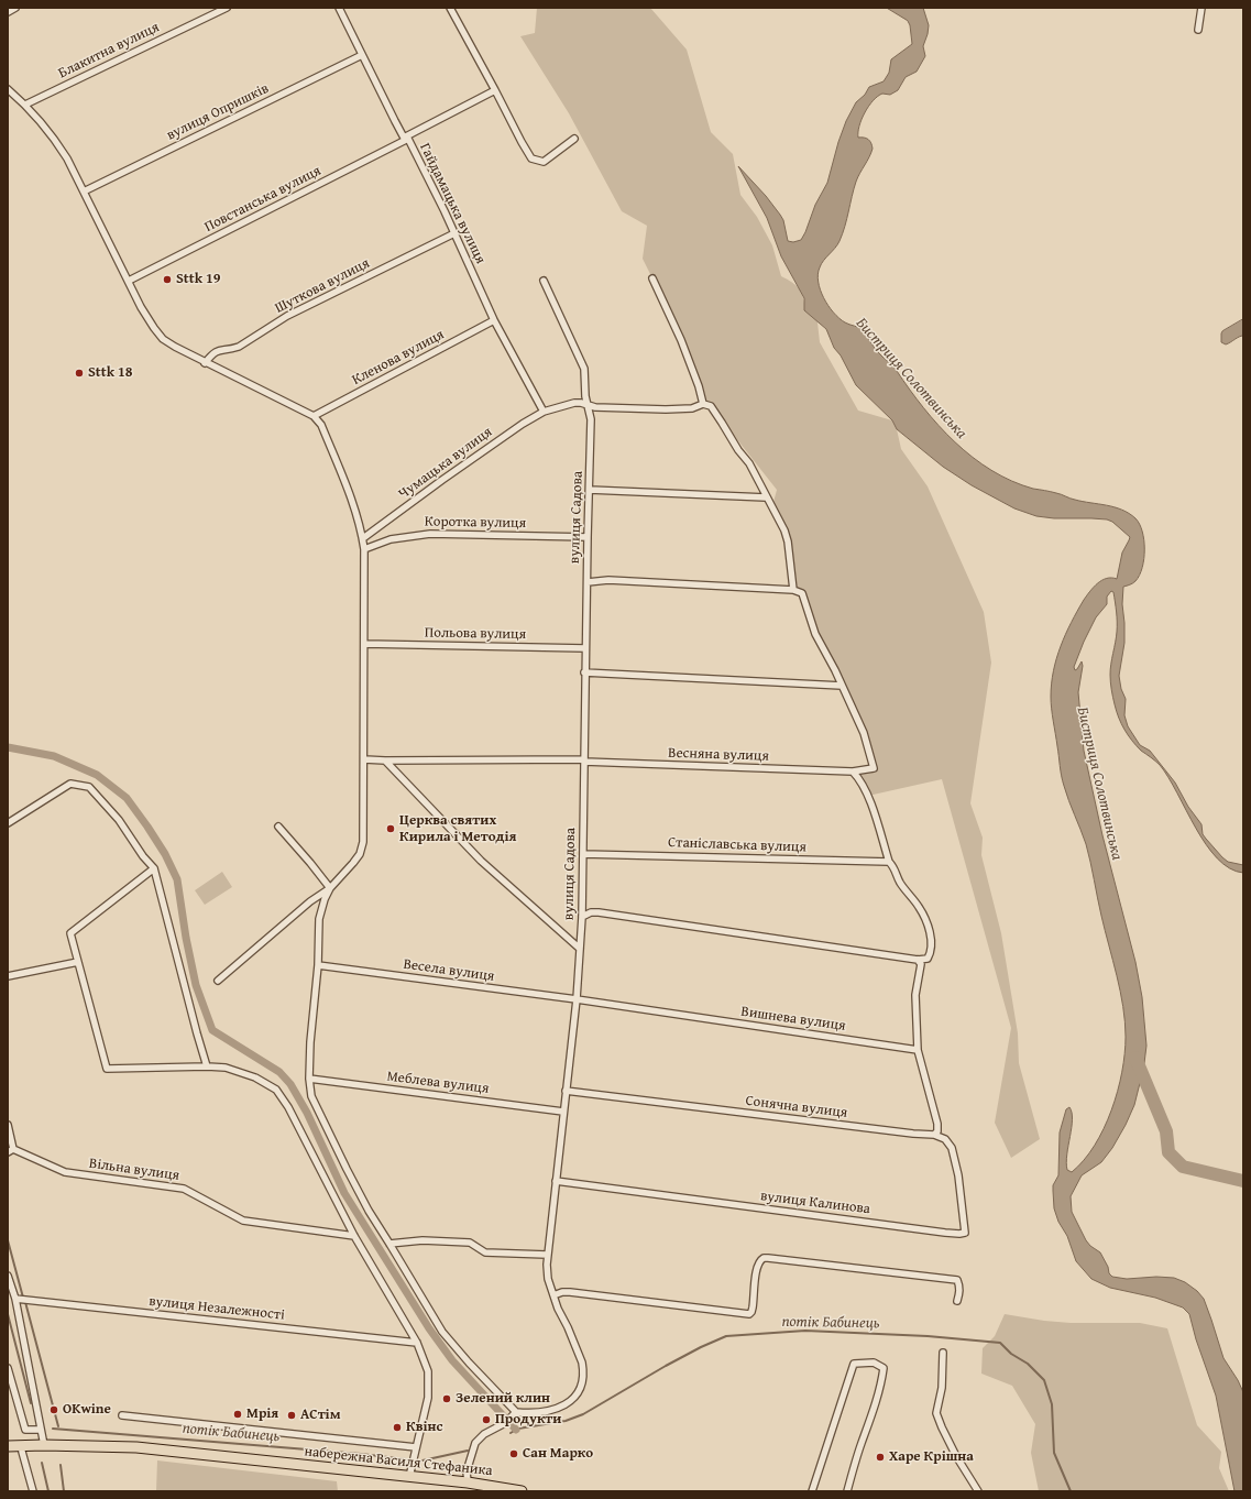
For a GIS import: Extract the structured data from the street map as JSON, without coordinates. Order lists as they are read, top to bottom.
{
  "streets": {
    "main road": ["набережна Василя Стефаника"],
    "street": [
      "Блакитна вулиця",
      "вулиця Опришків",
      "Повстанська вулиця",
      "Гайдамацька вулиця",
      "Шуткова вулиця",
      "Кленова вулиця",
      "Чумацька вулиця",
      "вулиця Садова",
      "Коротка вулиця",
      "Польова вулиця",
      "Весняна вулиця",
      "Станіславська вулиця",
      "Весела вулиця",
      "Вишнева вулиця",
      "Меблева вулиця",
      "Сонячна вулиця",
      "Вільна вулиця",
      "вулиця Калинова",
      "вулиця Незалежності"
    ]
  },
  "crossings": [
    ["вулиця Опришків", "Гайдамацька вулиця"],
    ["Повстанська вулиця", "Гайдамацька вулиця"],
    ["Гайдамацька вулиця", "Шуткова вулиця"],
    ["Гайдамацька вулиця", "Кленова вулиця"],
    ["Гайдамацька вулиця", "Чумацька вулиця"],
    ["Чумацька вулиця", "вулиця Садова"],
    ["вулиця Садова", "Коротка вулиця"],
    ["вулиця Садова", "Польова вулиця"],
    ["вулиця Садова", "Весняна вулиця"],
    ["вулиця Садова", "Станіславська вулиця"],
    ["вулиця Садова", "Весела вулиця"],
    ["вулиця Садова", "Вишнева вулиця"],
    ["вулиця Садова", "Меблева вулиця"],
    ["вулиця Садова", "Сонячна вулиця"],
    ["вулиця Садова", "вулиця Калинова"],
    ["Весела вулиця", "Вишнева вулиця"],
    ["Сонячна вулиця", "вулиця Калинова"]
  ],
  "water": ["Бистриця Солотвинська", "потік Бабинець"],
  "places": [
    "Sttk 19",
    "Sttk 18",
    "Церква святих Кирила і Методія",
    "Зелений клин",
    "OKwine",
    "Мрія",
    "АСтім",
    "Продукти",
    "Квінс",
    "Сан Марко",
    "Харе Крішна"
  ]
}
